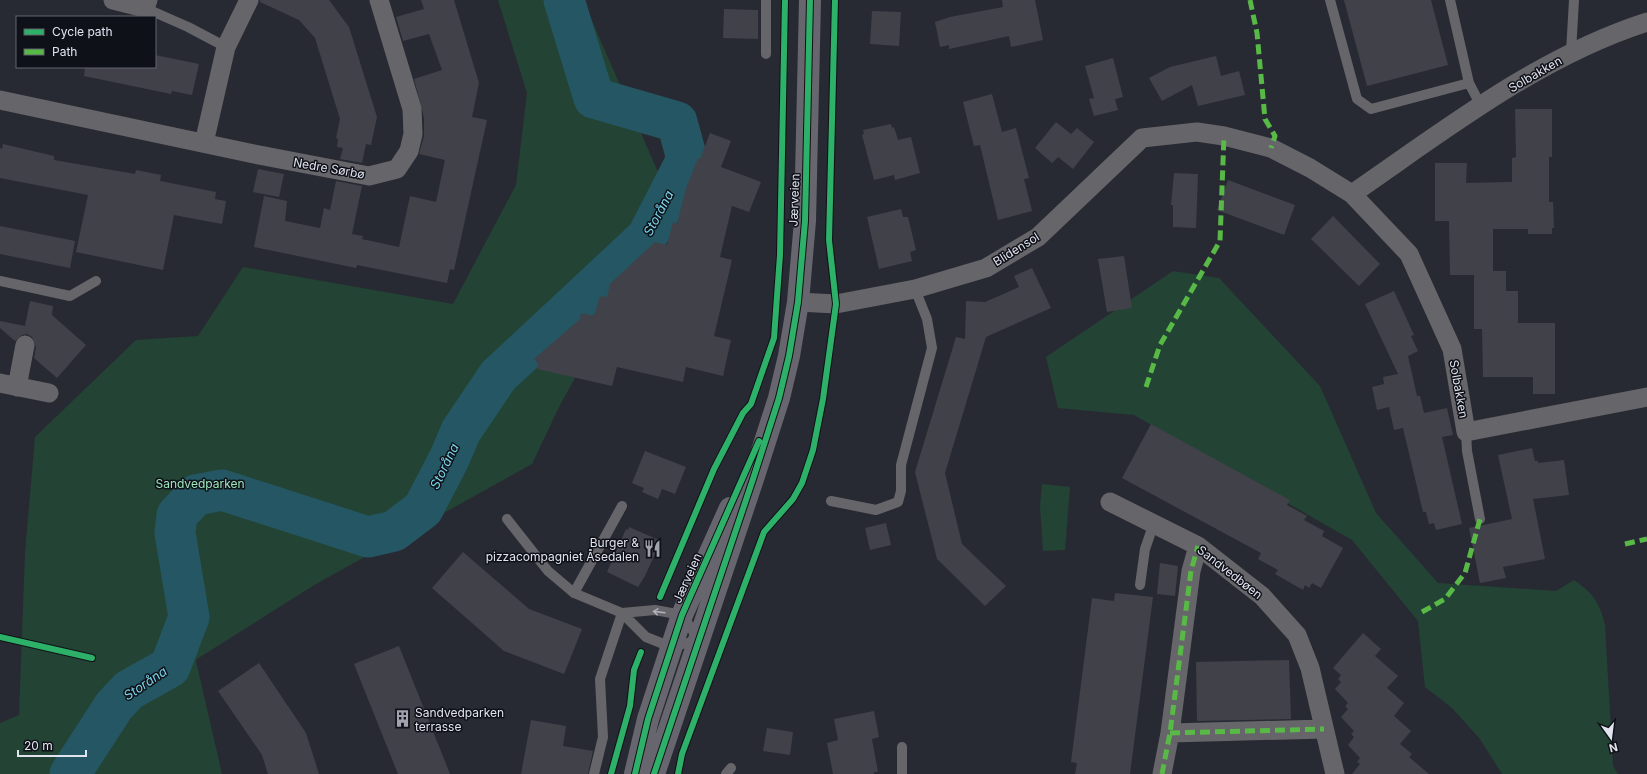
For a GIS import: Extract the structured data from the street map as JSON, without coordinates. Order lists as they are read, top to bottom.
{
  "streets": {
    "main road": ["Jærveien"],
    "street": [
      "Solbakken",
      "Nedre Sørbø",
      "Blidensol",
      "Sandvedbøen"
    ]
  },
  "crossings": [
    ["Solbakken", "Blidensol"],
    ["Jærveien", "Blidensol"]
  ],
  "water": ["Storåna"],
  "parks": ["Sandvedparken"],
  "places": {
    "restaurant": ["Burger & pizzacompagniet Åsedalen"],
    "building": ["Sandvedparken terrasse"]
  },
  "legend": ["Cycle path", "Path"],
  "scale_bar": "20 m",
  "north": "bottom"
}
